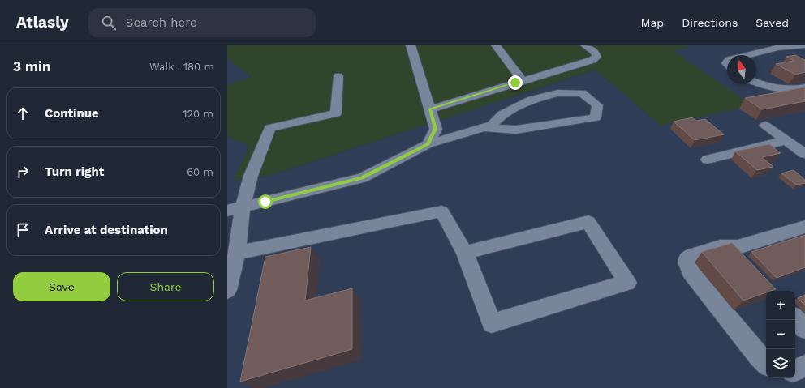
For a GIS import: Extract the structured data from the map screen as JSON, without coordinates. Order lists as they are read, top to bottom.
{
  "north": "top",
  "page": {
    "header": "Atlasly",
    "search": "Search here",
    "nav": ["Map", "Directions", "Saved"],
    "heading": ["3 min", "Walk · 180 m"],
    "list": [
      ["Continue", "120 m"],
      ["Turn right", "60 m"],
      "Arrive at destination"
    ],
    "buttons": ["Save", "Share"],
    "map_buttons": ["+", "−"]
  }
}
